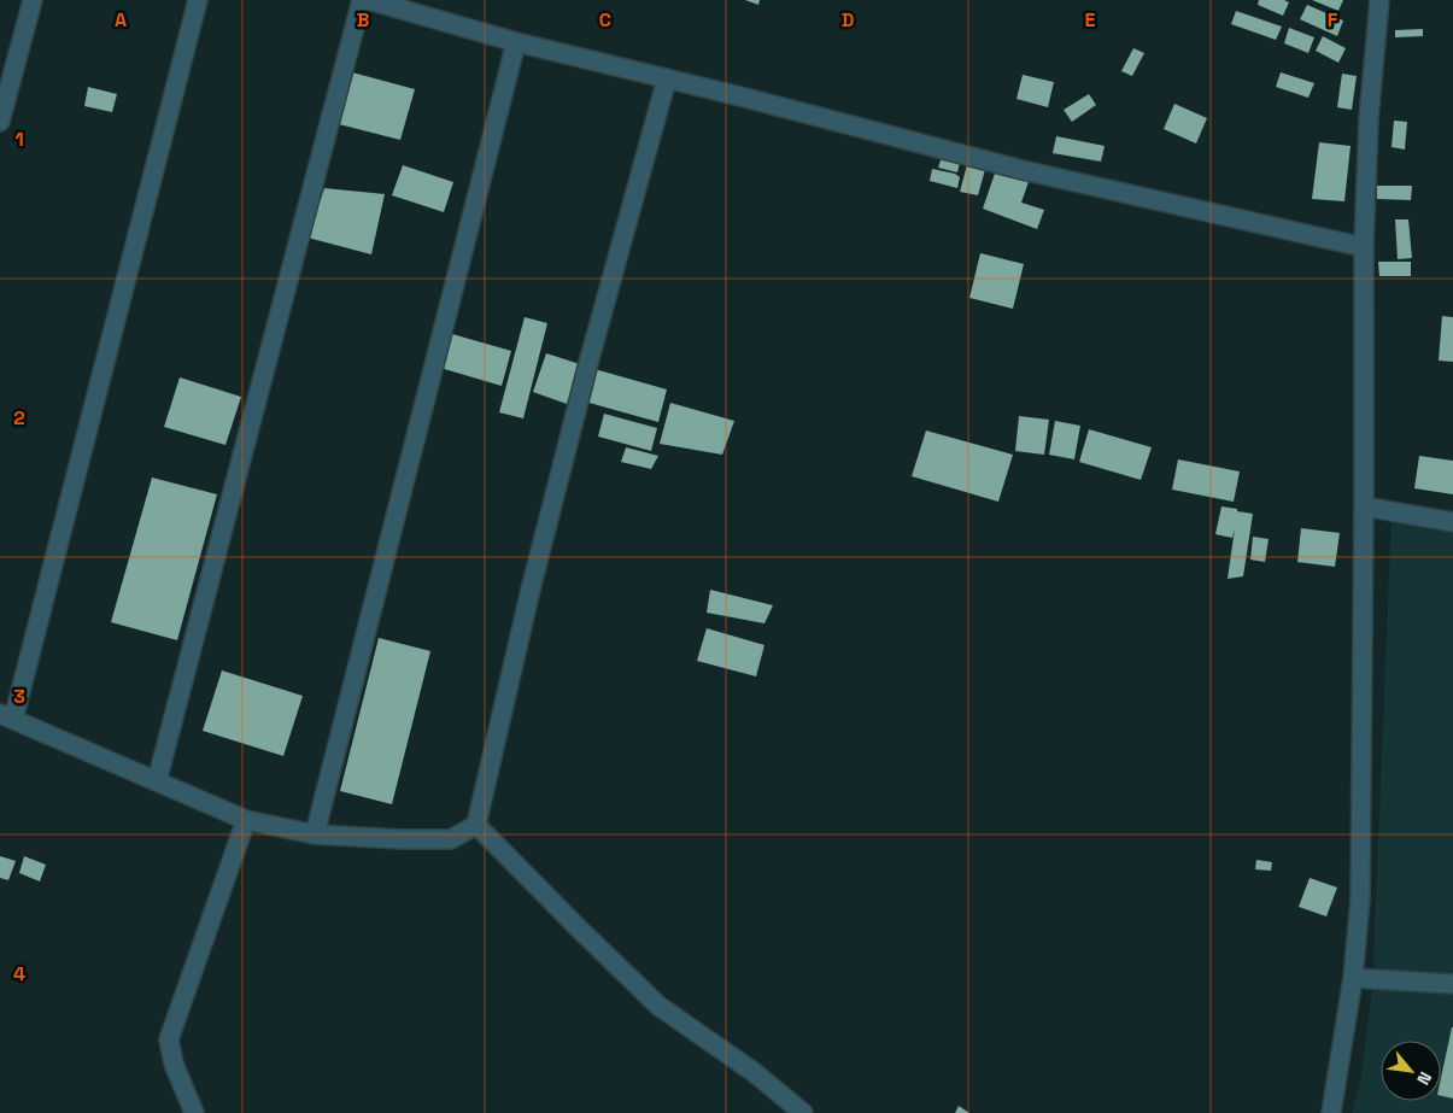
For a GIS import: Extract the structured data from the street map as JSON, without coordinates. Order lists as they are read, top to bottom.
{
  "north": "bottom right",
  "grid": {
    "columns": [
      "A",
      "B",
      "C",
      "D",
      "E",
      "F"
    ],
    "rows": [
      "1",
      "2",
      "3",
      "4"
    ]
  }
}
